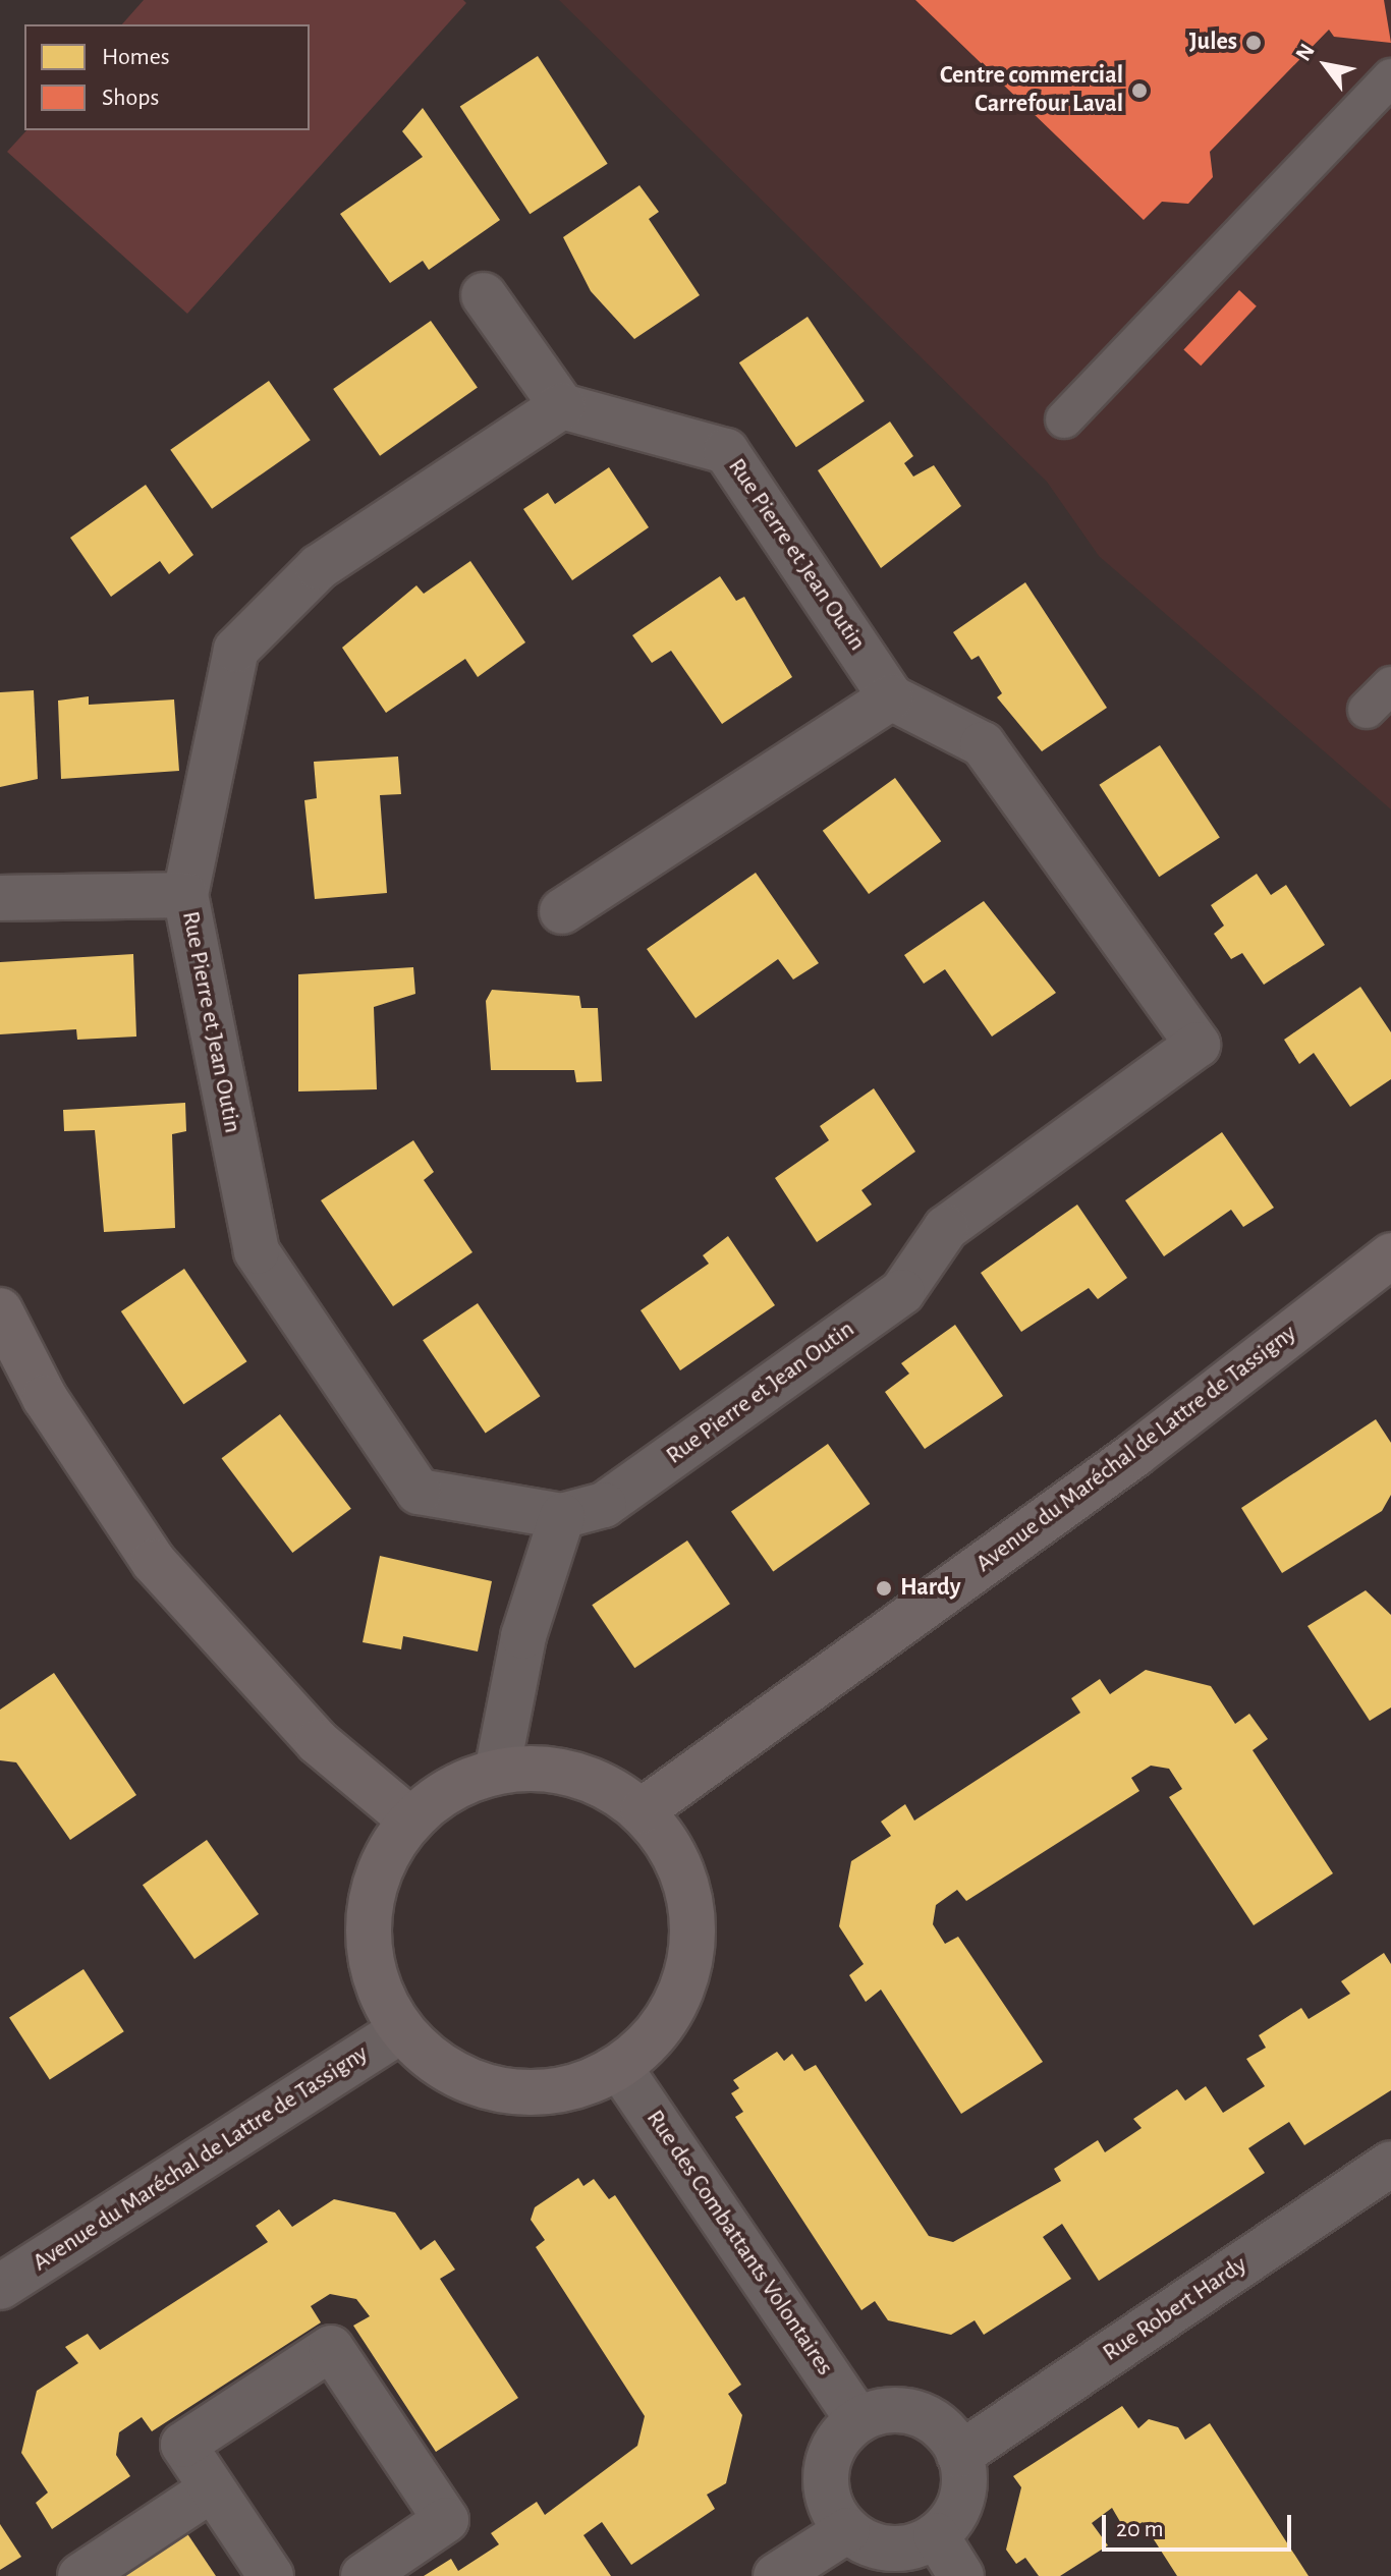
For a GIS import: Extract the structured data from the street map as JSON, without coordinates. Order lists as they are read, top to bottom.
{
  "streets": {
    "street": [
      "Rue Pierre et Jean Outin",
      "Avenue du Maréchal de Lattre de Tassigny",
      "Rue des Combattants Volontaires",
      "Rue Robert Hardy"
    ]
  },
  "crossings": [
    ["Rue des Combattants Volontaires", "Rue Robert Hardy"]
  ],
  "places": ["Jules", "Centre commercial Carrefour Laval", "Hardy"],
  "legend": ["Homes", "Shops"],
  "scale_bar": "20 m",
  "north": "top left"
}
